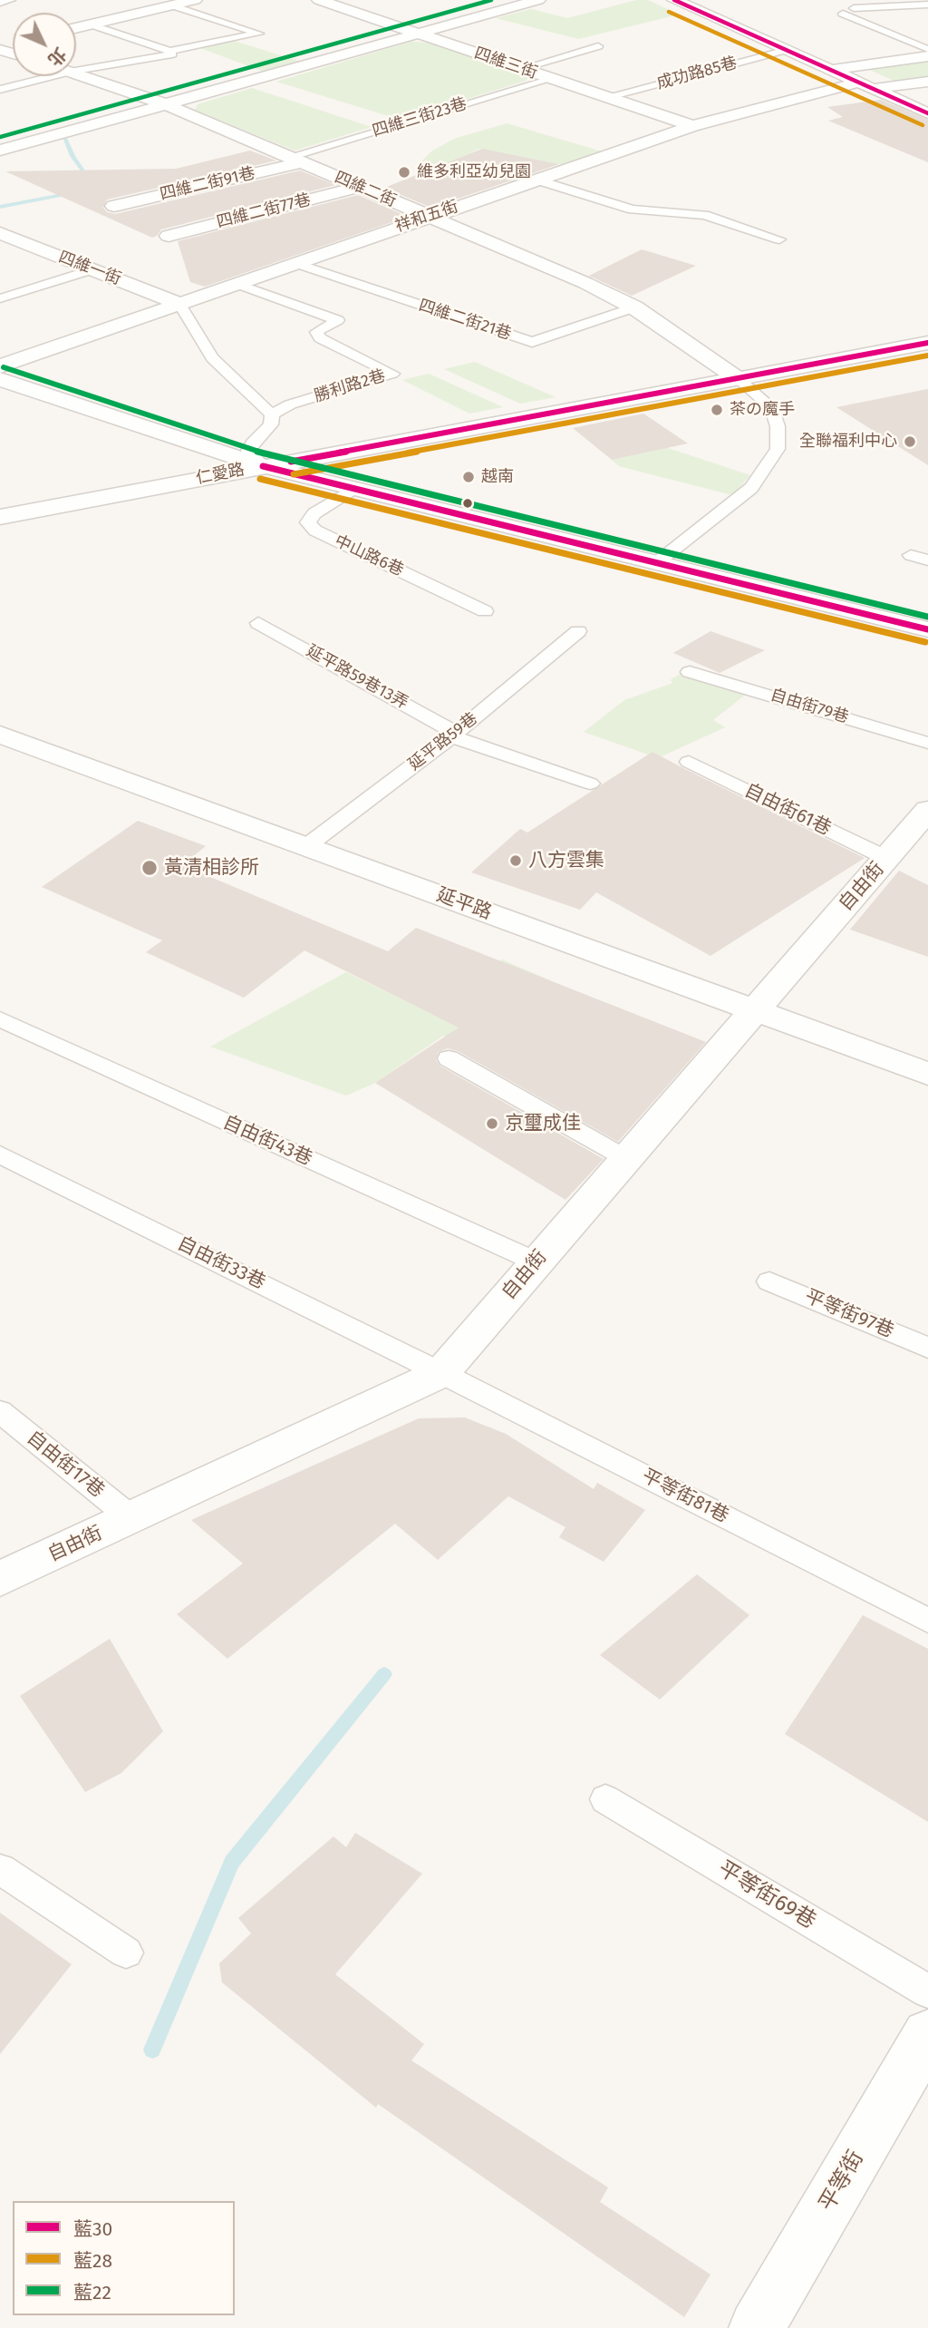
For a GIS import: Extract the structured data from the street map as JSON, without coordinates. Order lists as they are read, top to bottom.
{
  "streets": {
    "street": [
      "四維三街",
      "四維二街91巷",
      "四維二街",
      "四維二街77巷",
      "祥和五街",
      "四維一街",
      "仁愛路",
      "自由街",
      "延平路",
      "平等街"
    ],
    "lane": [
      "成功路85巷",
      "四維三街23巷",
      "四維二街21巷",
      "勝利路2巷",
      "中山路6巷",
      "延平路59巷13弄",
      "自由街79巷",
      "延平路59巷",
      "自由街61巷",
      "自由街43巷",
      "自由街33巷",
      "平等街97巷",
      "自由街17巷",
      "平等街81巷",
      "平等街69巷"
    ]
  },
  "crossings": [
    ["四維三街", "成功路85巷"],
    ["四維三街", "四維三街23巷"],
    ["四維三街", "祥和五街"],
    ["四維三街23巷", "四維二街91巷"],
    ["四維三街23巷", "四維二街"],
    ["四維二街91巷", "四維二街"],
    ["四維二街", "四維二街77巷"],
    ["四維二街", "祥和五街"],
    ["四維二街", "四維二街21巷"],
    ["四維二街", "仁愛路"],
    ["祥和五街", "四維一街"],
    ["祥和五街", "四維二街21巷"],
    ["祥和五街", "勝利路2巷"],
    ["延平路59巷13弄", "延平路59巷"],
    ["延平路59巷", "延平路"],
    ["自由街61巷", "自由街"],
    ["自由街", "延平路"],
    ["自由街", "自由街43巷"],
    ["自由街", "自由街33巷"],
    ["自由街", "自由街17巷"],
    ["自由街", "平等街81巷"],
    ["自由街33巷", "平等街81巷"]
  ],
  "places": [
    "維多利亞幼兒園",
    "茶の魔手",
    "全聯福利中心",
    "越南",
    "八方雲集",
    "黃清相診所",
    "京璽成佳"
  ],
  "lines": ["transit line 藍30", "transit line 藍22", "transit line 藍28"],
  "legend": ["藍30", "藍28", "藍22"],
  "north": "bottom right"
}
